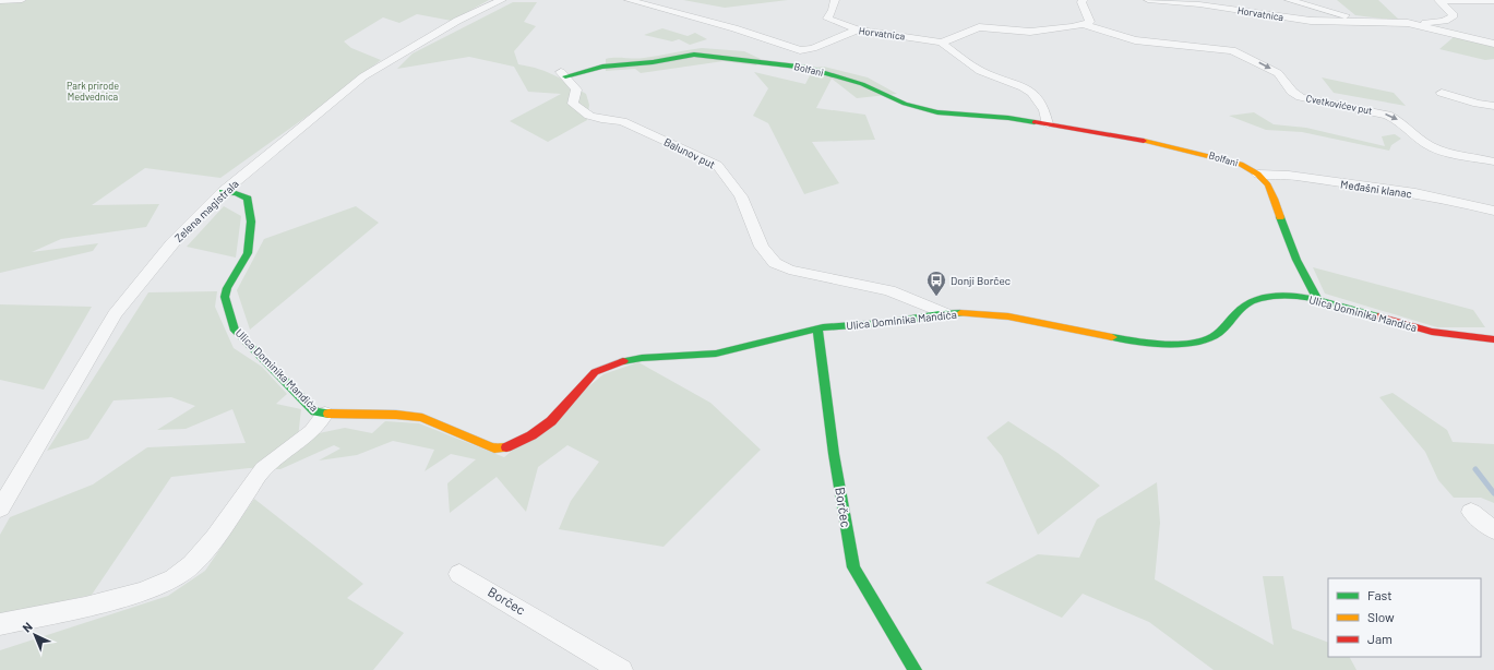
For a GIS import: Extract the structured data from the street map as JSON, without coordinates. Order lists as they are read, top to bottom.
{
  "streets": {
    "street": [
      "Horvatnica",
      "Bolfani",
      "Cvetkovićev put",
      "Balunov put",
      "Međašni klanac",
      "Zelena magistrala",
      "Ulica Dominika Mandića",
      "Borčec"
    ]
  },
  "crossings": [
    ["Bolfani", "Balunov put"],
    ["Bolfani", "Međašni klanac"],
    ["Bolfani", "Ulica Dominika Mandića"],
    ["Balunov put", "Ulica Dominika Mandića"],
    ["Zelena magistrala", "Ulica Dominika Mandića"],
    ["Ulica Dominika Mandića", "Borčec"]
  ],
  "one_way": ["Cvetkovićev put"],
  "parks": ["Park prirode Medvednica"],
  "places": {
    "bus stop": ["Donji Borčec"]
  },
  "legend": ["Fast", "Slow", "Jam"],
  "north": "top left"
}
